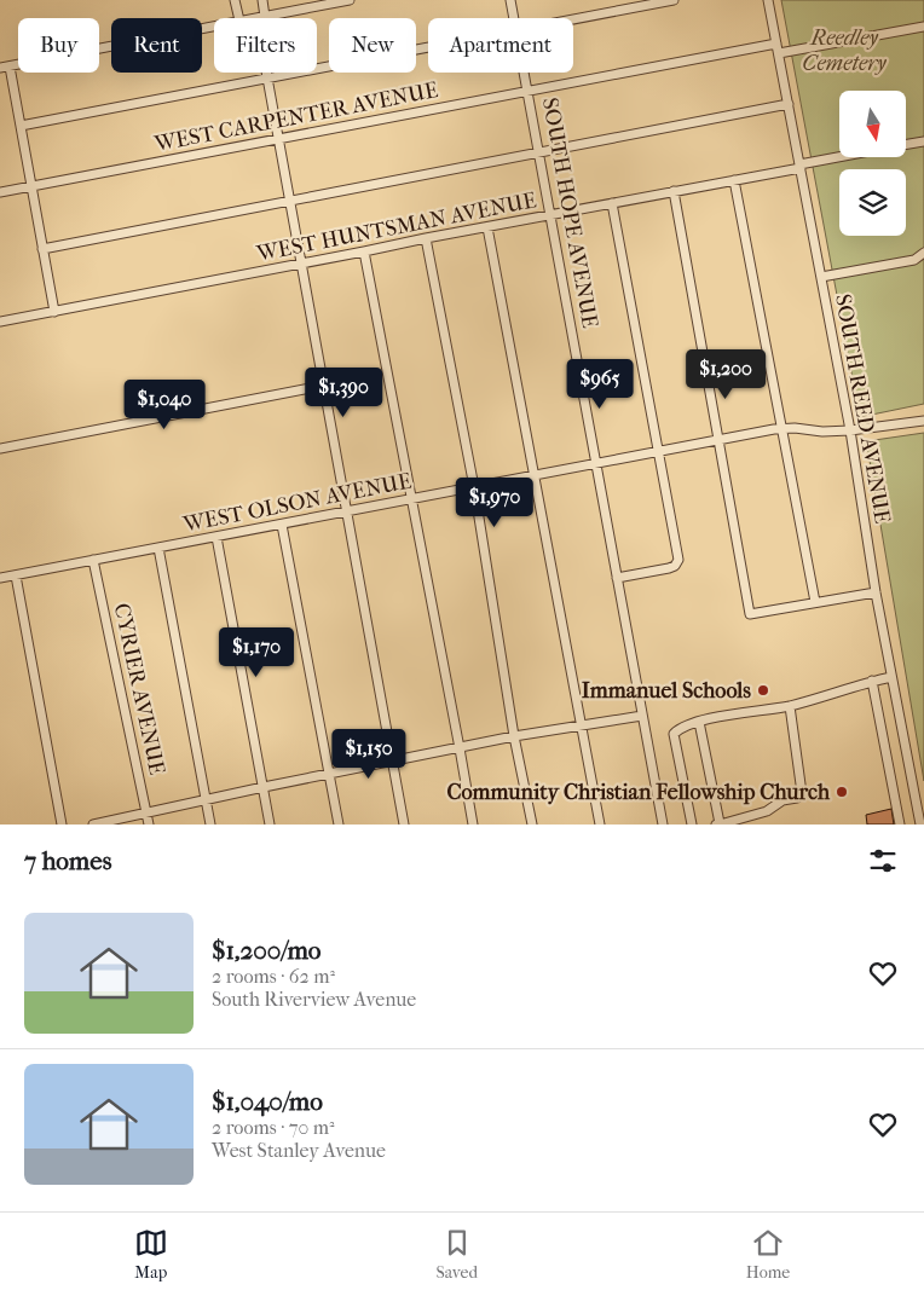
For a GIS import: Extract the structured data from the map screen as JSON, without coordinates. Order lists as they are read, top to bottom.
{
  "streets": {
    "street": [
      "WEST CARPENTER AVENUE",
      "SOUTH HOPE AVENUE",
      "WEST HUNTSMAN AVENUE",
      "SOUTH REED AVENUE",
      "WEST OLSON AVENUE",
      "CYRIER AVENUE"
    ]
  },
  "crossings": [
    ["WEST CARPENTER AVENUE", "SOUTH HOPE AVENUE"],
    ["WEST CARPENTER AVENUE", "SOUTH REED AVENUE"],
    ["SOUTH HOPE AVENUE", "WEST HUNTSMAN AVENUE"],
    ["SOUTH HOPE AVENUE", "WEST OLSON AVENUE"],
    ["WEST HUNTSMAN AVENUE", "SOUTH REED AVENUE"],
    ["SOUTH REED AVENUE", "WEST OLSON AVENUE"],
    ["WEST OLSON AVENUE", "CYRIER AVENUE"]
  ],
  "parks": ["Reedley Cemetery"],
  "places": ["Immanuel Schools", "Community Christian Fellowship Church"],
  "north": "bottom",
  "page": {
    "chip": [
      "Buy",
      "Rent",
      "Filters",
      "New",
      "Apartment"
    ],
    "price": [
      "$1,200",
      "$965",
      "$1,390",
      "$1,040",
      "$1,970",
      "$1,170",
      "$1,150"
    ],
    "heading": "7 homes",
    "list": [
      {
        "name": "$1,200/mo",
        "note": "2 rooms · 62 m² · South Riverview Avenue"
      },
      {
        "name": "$1,040/mo",
        "note": "2 rooms · 70 m² · West Stanley Avenue"
      }
    ],
    "tabs": ["Map", "Saved", "Home"]
  }
}
